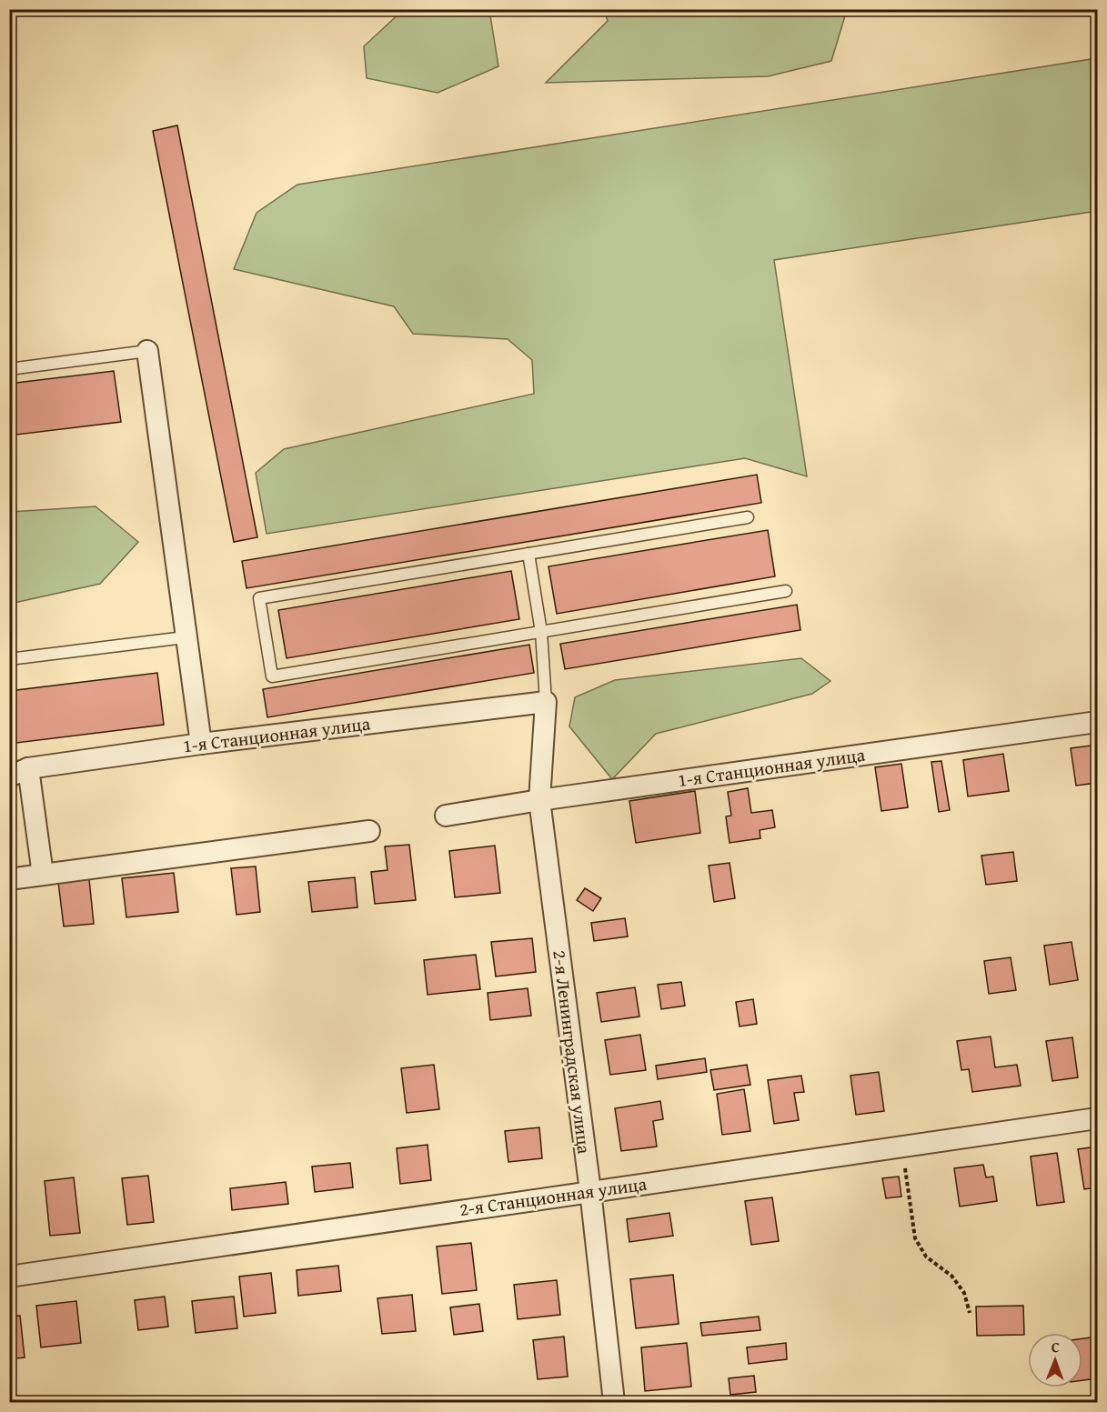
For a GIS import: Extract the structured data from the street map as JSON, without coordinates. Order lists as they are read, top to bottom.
{
  "streets": {
    "street": ["1-я Станционная улица", "2-я Ленинградская улица", "2-я Станционная улица"]
  },
  "crossings": [
    ["1-я Станционная улица", "2-я Ленинградская улица"],
    ["2-я Ленинградская улица", "2-я Станционная улица"]
  ],
  "north": "top"
}
